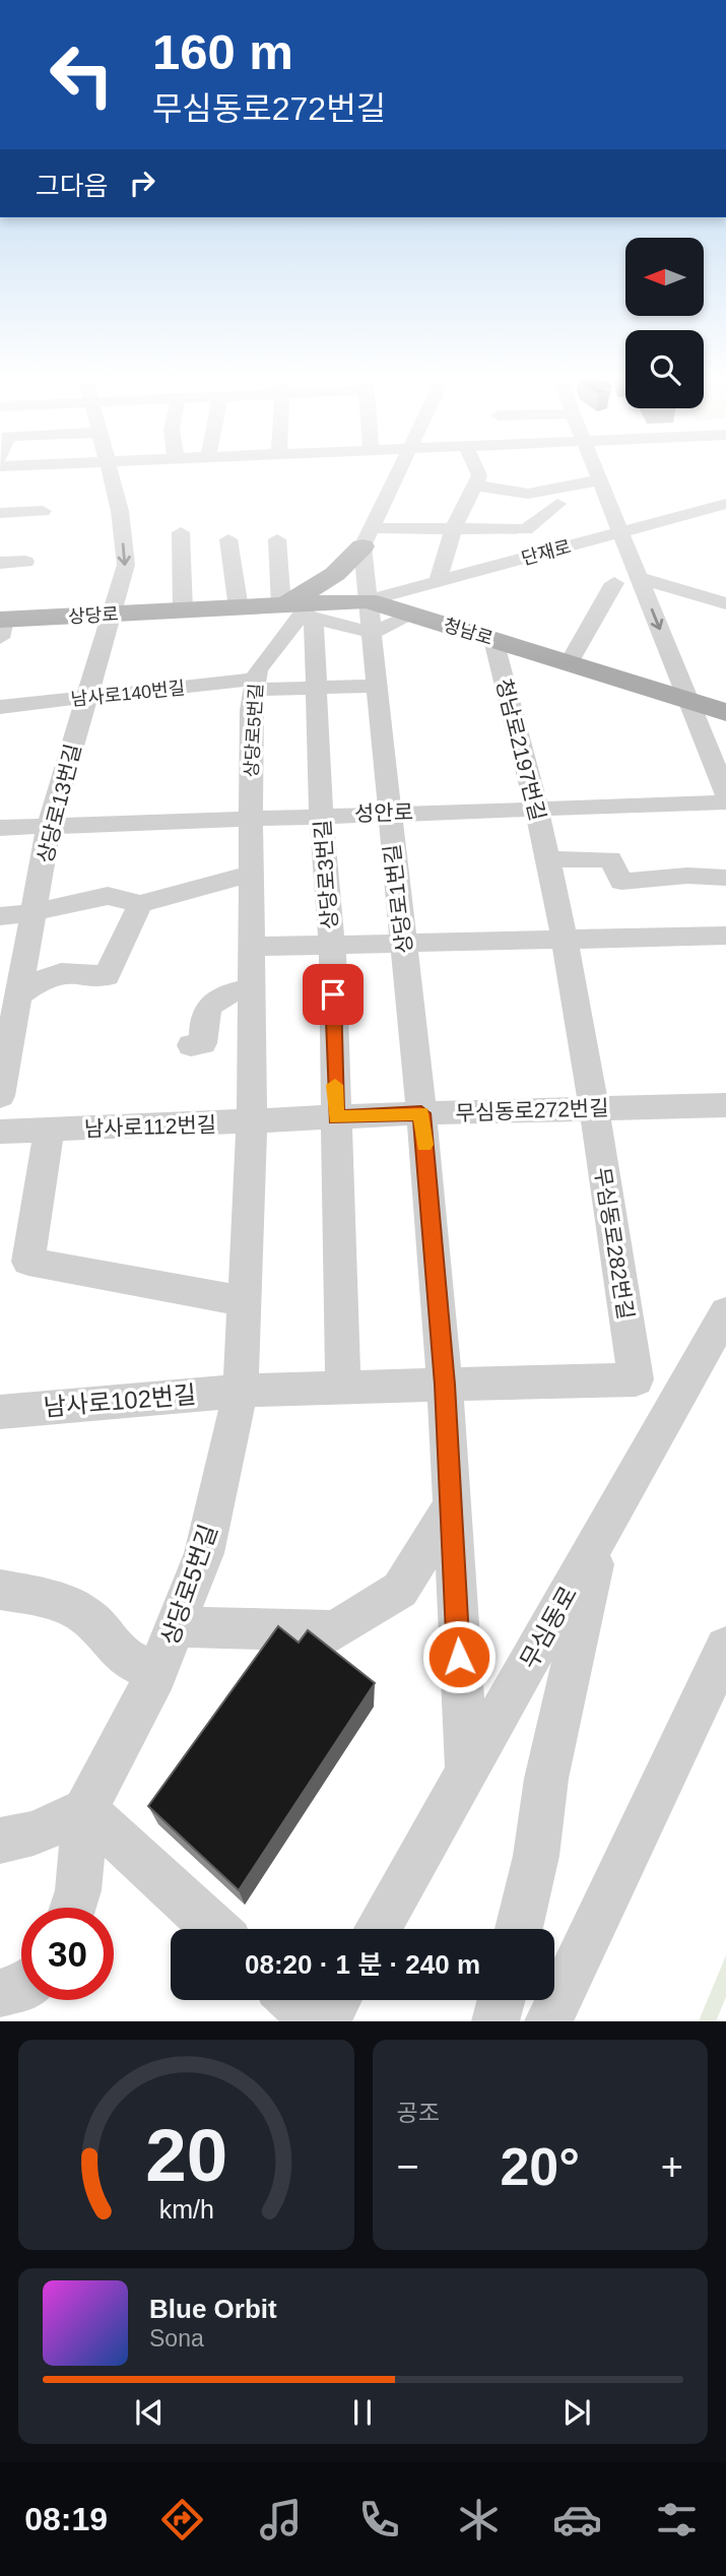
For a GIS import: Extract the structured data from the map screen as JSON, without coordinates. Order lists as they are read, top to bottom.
{
  "streets": {
    "main road": ["상당로", "청남로"],
    "street": [
      "단재로",
      "남사로140번길",
      "상당로5번길",
      "청남로2197번길",
      "상당로13번길",
      "성안로",
      "상당로3번길",
      "상당로1번길",
      "무심동로272번길",
      "남사로112번길",
      "무심동로282번길",
      "남사로102번길",
      "무심동로"
    ]
  },
  "crossings": [
    ["단재로", "청남로"],
    ["단재로", "상당로1번길"],
    ["상당로", "청남로"],
    ["상당로", "상당로5번길"],
    ["상당로", "상당로13번길"],
    ["상당로", "상당로3번길"],
    ["상당로", "상당로1번길"],
    ["청남로", "청남로2197번길"],
    ["청남로", "상당로1번길"],
    ["남사로140번길", "상당로5번길"],
    ["남사로140번길", "상당로13번길"],
    ["남사로140번길", "상당로3번길"],
    ["남사로140번길", "상당로1번길"],
    ["상당로5번길", "성안로"],
    ["상당로5번길", "상당로3번길"],
    ["상당로5번길", "무심동로272번길"],
    ["상당로5번길", "남사로112번길"],
    ["상당로5번길", "남사로102번길"],
    ["청남로2197번길", "성안로"],
    ["청남로2197번길", "무심동로272번길"],
    ["청남로2197번길", "무심동로282번길"],
    ["상당로13번길", "성안로"],
    ["성안로", "상당로3번길"],
    ["성안로", "상당로1번길"],
    ["상당로3번길", "무심동로272번길"],
    ["상당로3번길", "남사로102번길"],
    ["상당로1번길", "무심동로272번길"],
    ["상당로1번길", "남사로102번길"],
    ["상당로1번길", "무심동로"],
    ["무심동로272번길", "남사로112번길"],
    ["무심동로272번길", "무심동로282번길"],
    ["무심동로282번길", "남사로102번길"]
  ],
  "north": "left",
  "page": {
    "turn": ["160 m", "무심동로272번길"],
    "then": "그다음",
    "limit": "30",
    "trip": "08:20 · 1 분 · 240 m",
    "tile": "공조",
    "heat": ["−", "20°", "+"],
    "song": ["Blue Orbit", "Sona"],
    "tabs": "08:19",
    "gauge": ["20", "km/h"]
  }
}
